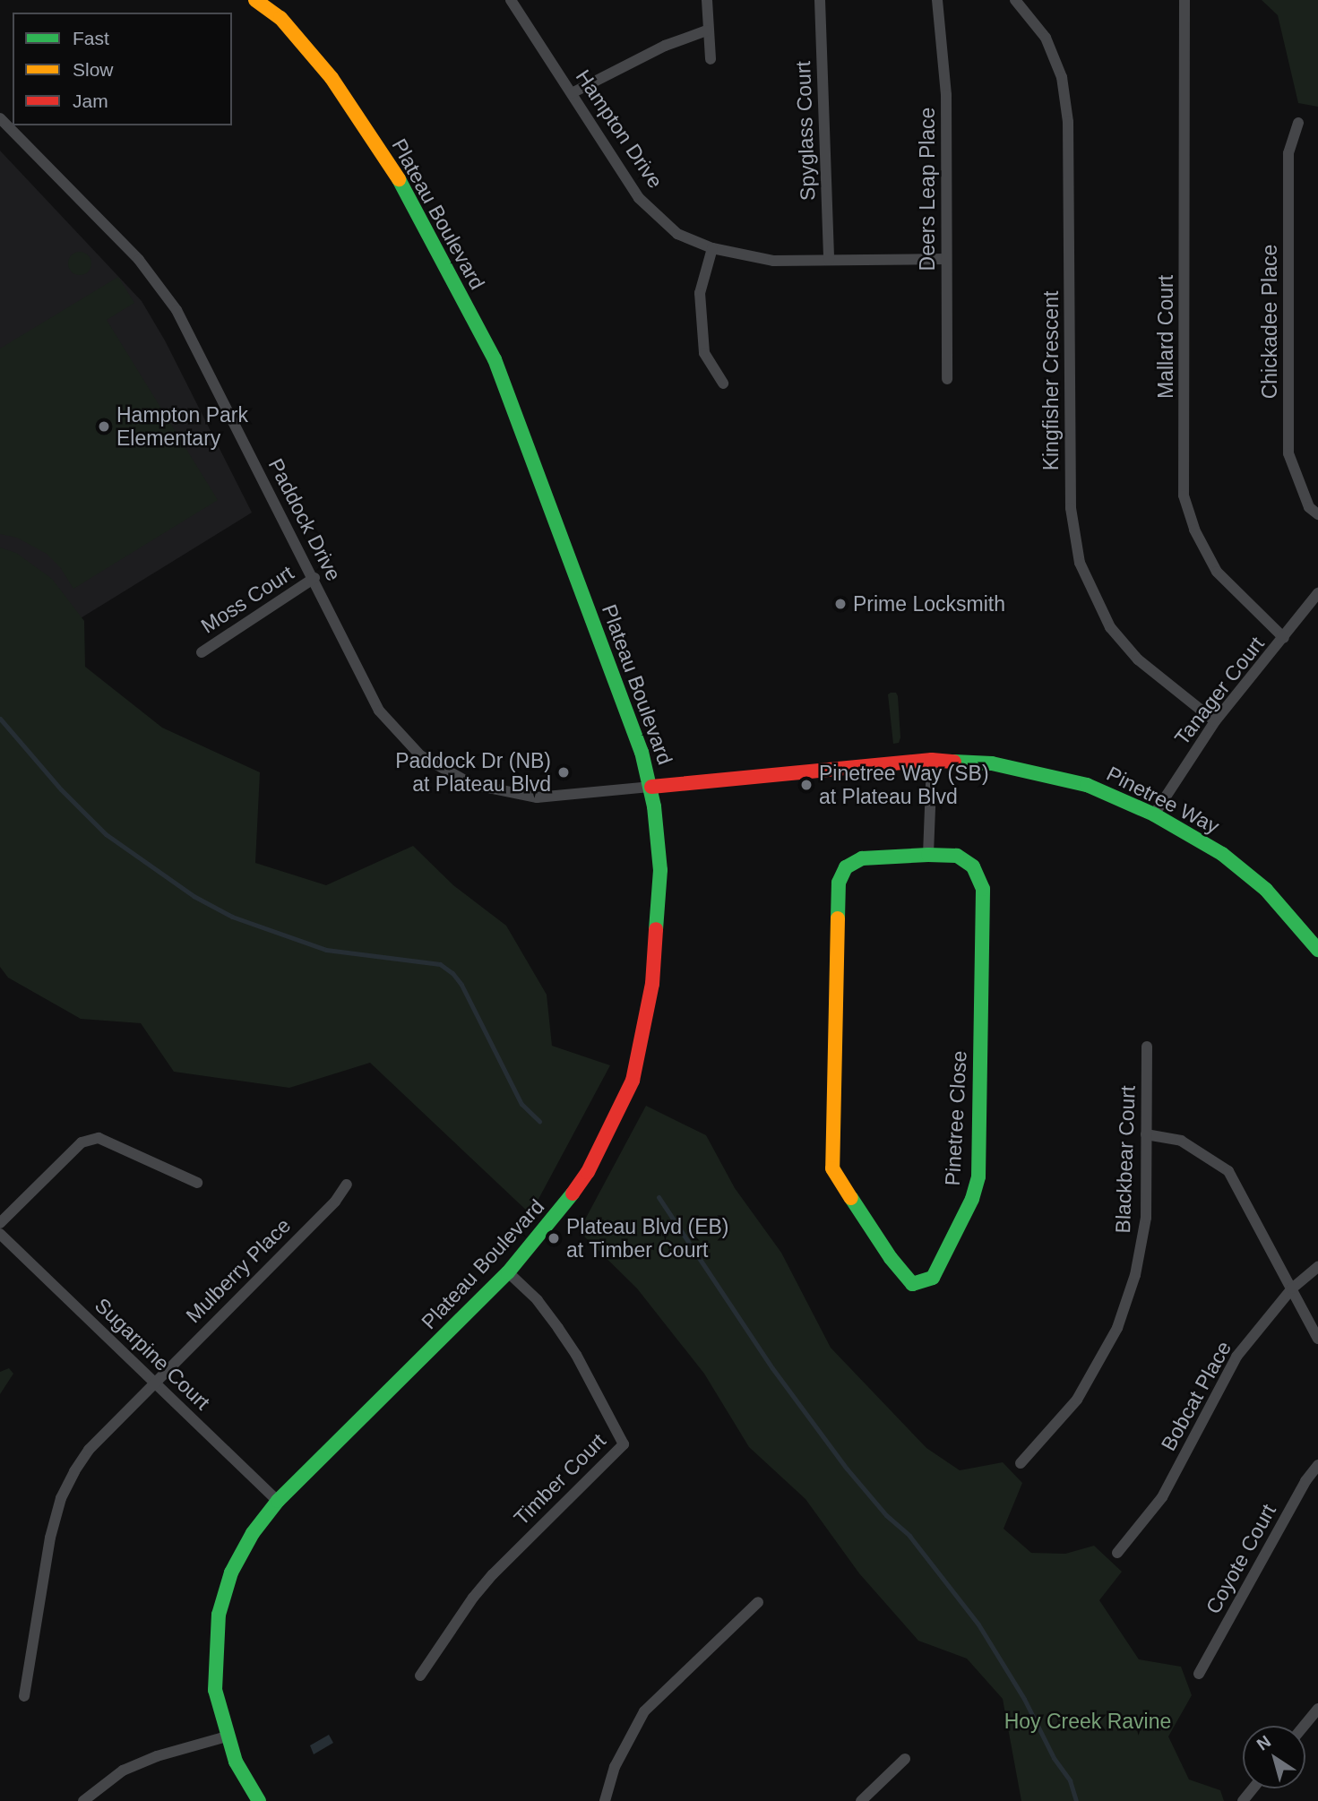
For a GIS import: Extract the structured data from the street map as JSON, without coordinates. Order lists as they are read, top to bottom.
{
  "streets": {
    "street": [
      "Hampton Drive",
      "Spyglass Court",
      "Deers Leap Place",
      "Plateau Boulevard",
      "Chickadee Place",
      "Mallard Court",
      "Kingfisher Crescent",
      "Paddock Drive",
      "Moss Court",
      "Tanager Court",
      "Pinetree Way",
      "Pinetree Close",
      "Blackbear Court",
      "Mulberry Place",
      "Sugarpine Court",
      "Bobcat Place",
      "Timber Court",
      "Coyote Court"
    ]
  },
  "crossings": [
    ["Hampton Drive", "Spyglass Court"],
    ["Hampton Drive", "Deers Leap Place"],
    ["Plateau Boulevard", "Paddock Drive"],
    ["Plateau Boulevard", "Pinetree Way"],
    ["Plateau Boulevard", "Sugarpine Court"],
    ["Plateau Boulevard", "Timber Court"],
    ["Mallard Court", "Tanager Court"],
    ["Kingfisher Crescent", "Tanager Court"],
    ["Paddock Drive", "Moss Court"],
    ["Paddock Drive", "Pinetree Way"],
    ["Tanager Court", "Pinetree Way"],
    ["Mulberry Place", "Sugarpine Court"]
  ],
  "parks": ["Hoy Creek Ravine"],
  "places": [
    "Hampton Park Elementary",
    "Prime Locksmith",
    "Paddock Dr (NB) at Plateau Blvd",
    "Pinetree Way (SB) at Plateau Blvd",
    "Plateau Blvd (EB) at Timber Court"
  ],
  "legend": ["Fast", "Slow", "Jam"],
  "north": "top left"
}
